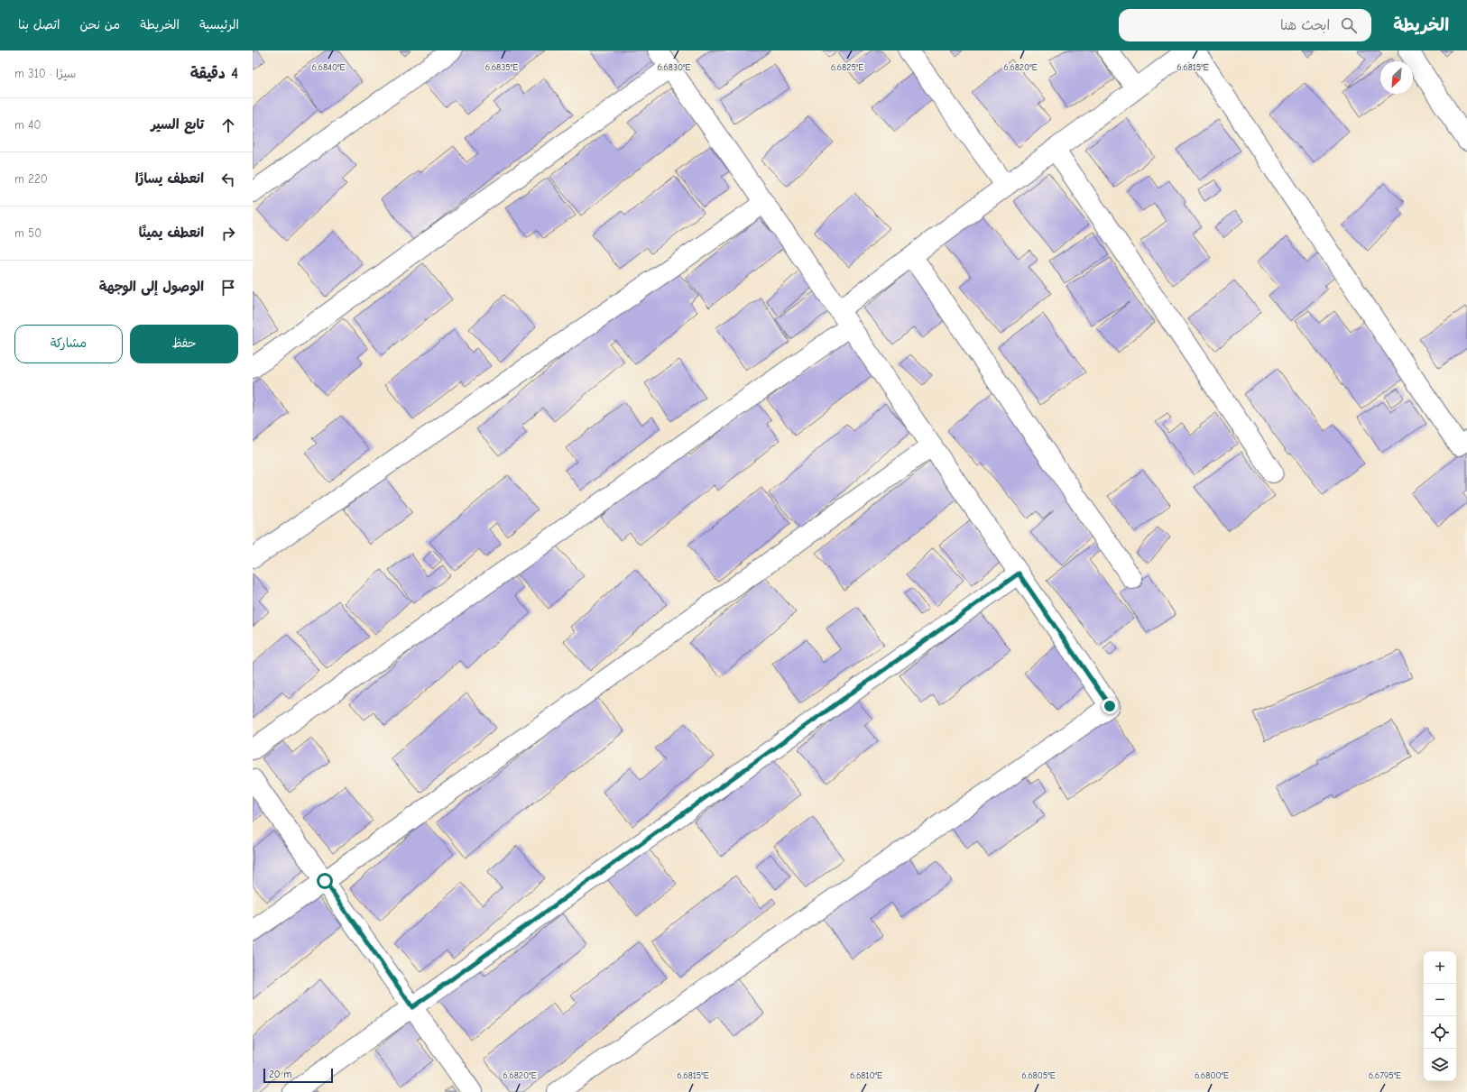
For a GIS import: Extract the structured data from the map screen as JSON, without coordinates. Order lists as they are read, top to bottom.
{
  "scale_bar": "20 m",
  "north": "bottom left",
  "page": {
    "header": "الخريطة",
    "search": "ابحث هنا",
    "nav": [
      "الرئيسية",
      "الخريطة",
      "من نحن",
      "اتصل بنا"
    ],
    "heading": ["4 دقيقة", "سيرًا · 310 m"],
    "list": [
      ["تابع السير", "40 m"],
      ["انعطف يسارًا", "220 m"],
      ["انعطف يمينًا", "50 m"],
      "الوصول إلى الوجهة"
    ],
    "buttons": ["حفظ", "مشاركة"],
    "map_buttons": ["+", "−"],
    "scale": "20 m"
  },
  "coordinates": [
    "6.6840°E",
    "6.6835°E",
    "6.6830°E",
    "6.6825°E",
    "6.6820°E",
    "6.6815°E",
    "6.6810°E",
    "6.6805°E",
    "6.6800°E",
    "6.6795°E"
  ]
}
